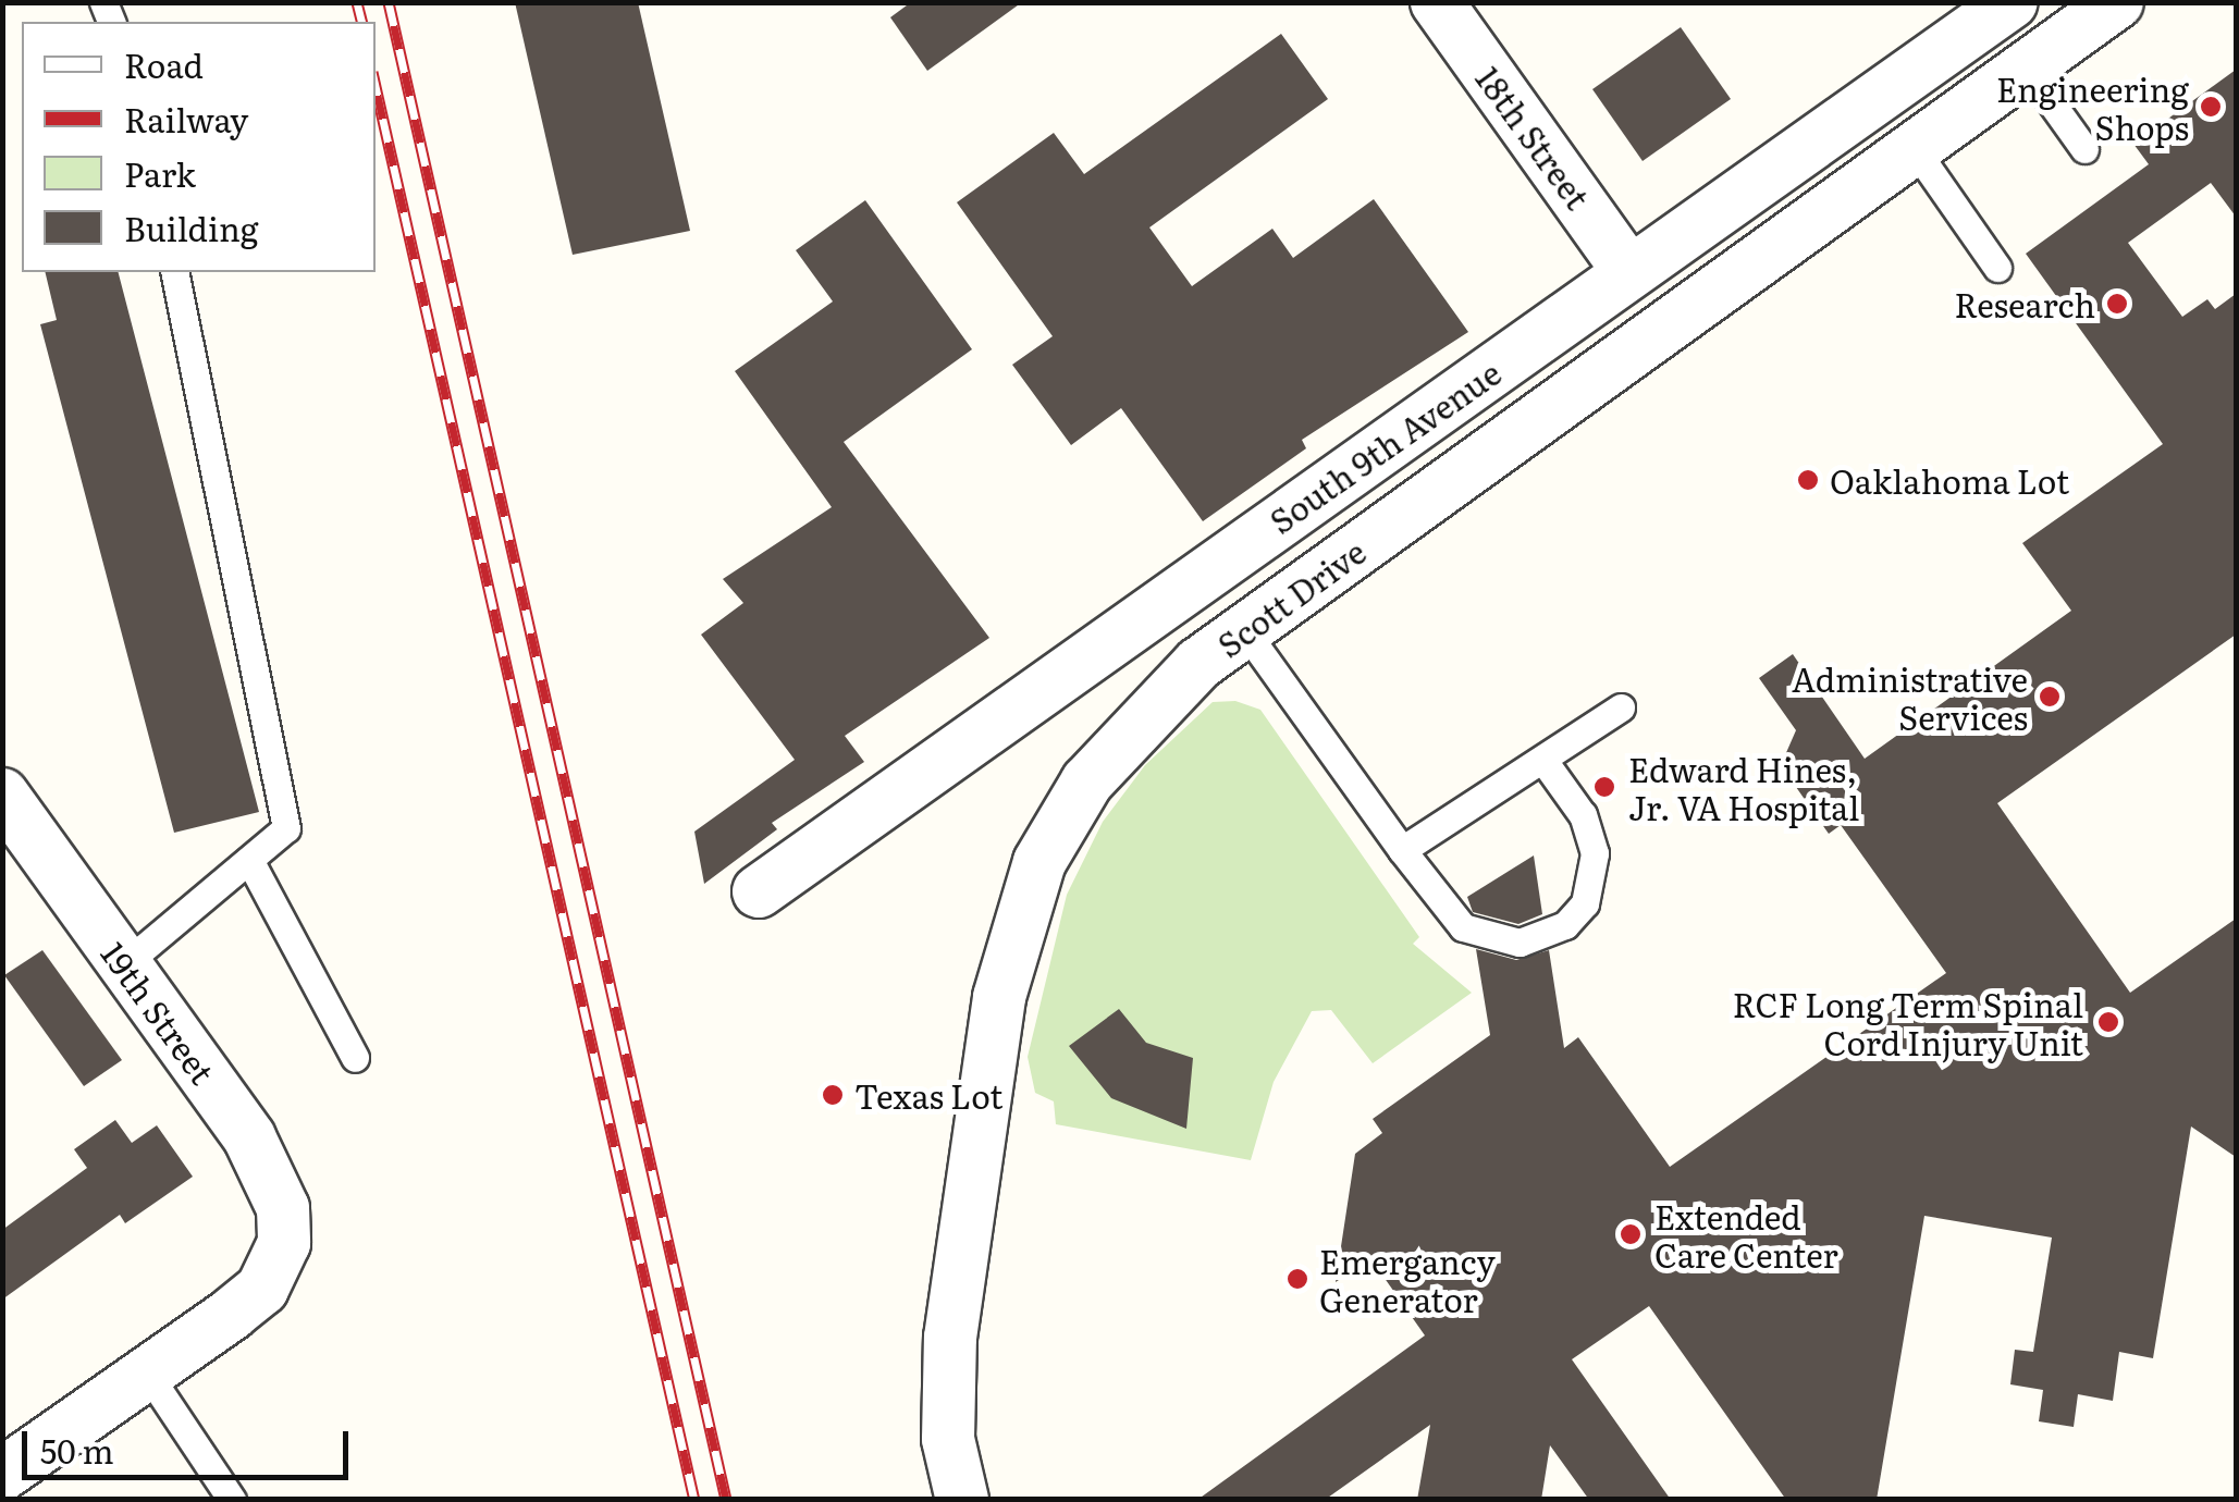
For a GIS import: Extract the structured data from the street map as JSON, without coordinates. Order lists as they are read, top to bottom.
{
  "streets": {
    "street": [
      "18th Street",
      "South 9th Avenue",
      "Scott Drive",
      "19th Street"
    ]
  },
  "crossings": [
    ["18th Street", "South 9th Avenue"]
  ],
  "places": [
    "Engineering Shops",
    "Research",
    "Oaklahoma Lot",
    "Administrative Services",
    "Edward Hines, Jr. VA Hospital",
    "RCF Long Term Spinal Cord Injury Unit",
    "Texas Lot",
    "Extended Care Center",
    "Emergancy Generator"
  ],
  "legend": [
    "Road",
    "Railway",
    "Park",
    "Building"
  ],
  "scale_bar": "50 m"
}
